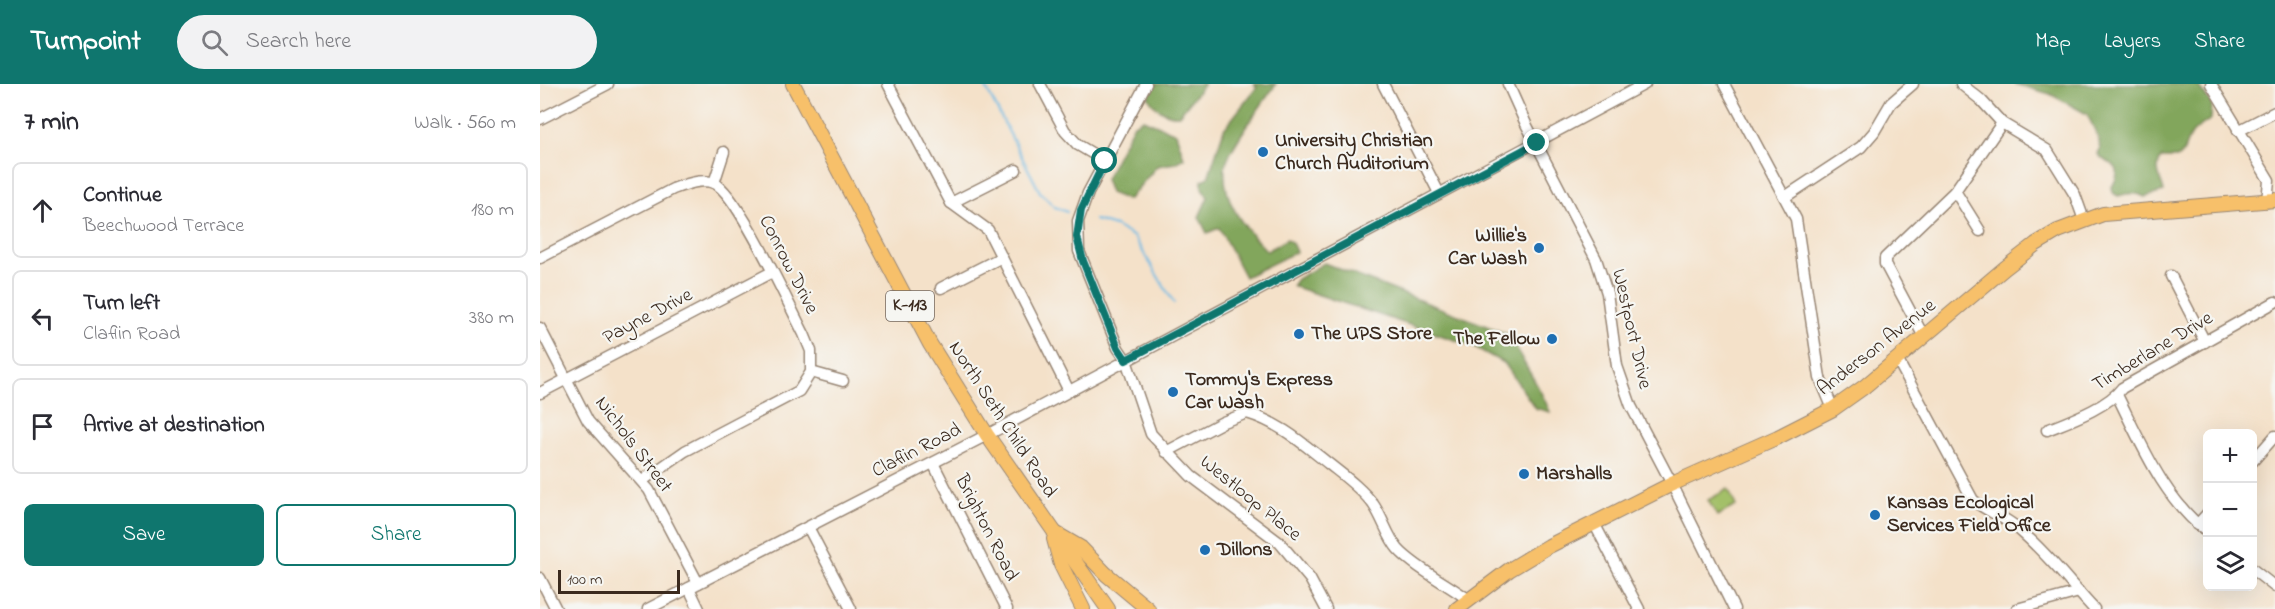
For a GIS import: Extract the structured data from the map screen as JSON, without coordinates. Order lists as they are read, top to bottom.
{
  "streets": {
    "main road": ["K-113", "Anderson Avenue", "North Seth Child Road"],
    "street": [
      "Conrow Drive",
      "Payne Drive",
      "Westport Drive",
      "Timberlane Drive",
      "Nichols Street",
      "Claflin Road",
      "Westloop Place",
      "Brighton Road"
    ]
  },
  "crossings": [
    ["Conrow Drive", "Payne Drive"],
    ["Payne Drive", "Nichols Street"],
    ["Westport Drive", "Anderson Avenue"],
    ["Westport Drive", "Claflin Road"],
    ["Anderson Avenue", "Westloop Place"],
    ["North Seth Child Road", "Claflin Road"],
    ["Nichols Street", "Claflin Road"],
    ["Claflin Road", "Westloop Place"],
    ["Claflin Road", "Brighton Road"]
  ],
  "places": [
    "University Christian Church Auditorium",
    "Willie's Car Wash",
    "The UPS Store",
    "The Fellow",
    "Tommy's Express Car Wash",
    "Marshalls",
    "Kansas Ecological Services Field Office",
    "Dillons"
  ],
  "scale_bar": "100 m",
  "page": {
    "header": "Turnpoint",
    "search": "Search here",
    "nav": ["Map", "Layers", "Share"],
    "heading": ["7 min", "Walk · 560 m"],
    "list": [
      ["Continue", "Beechwood Terrace", "180 m"],
      ["Turn left", "Claflin Road", "380 m"],
      "Arrive at destination"
    ],
    "map_buttons": ["+", "−"],
    "buttons": ["Save", "Share"],
    "scale": "100 m"
  }
}
